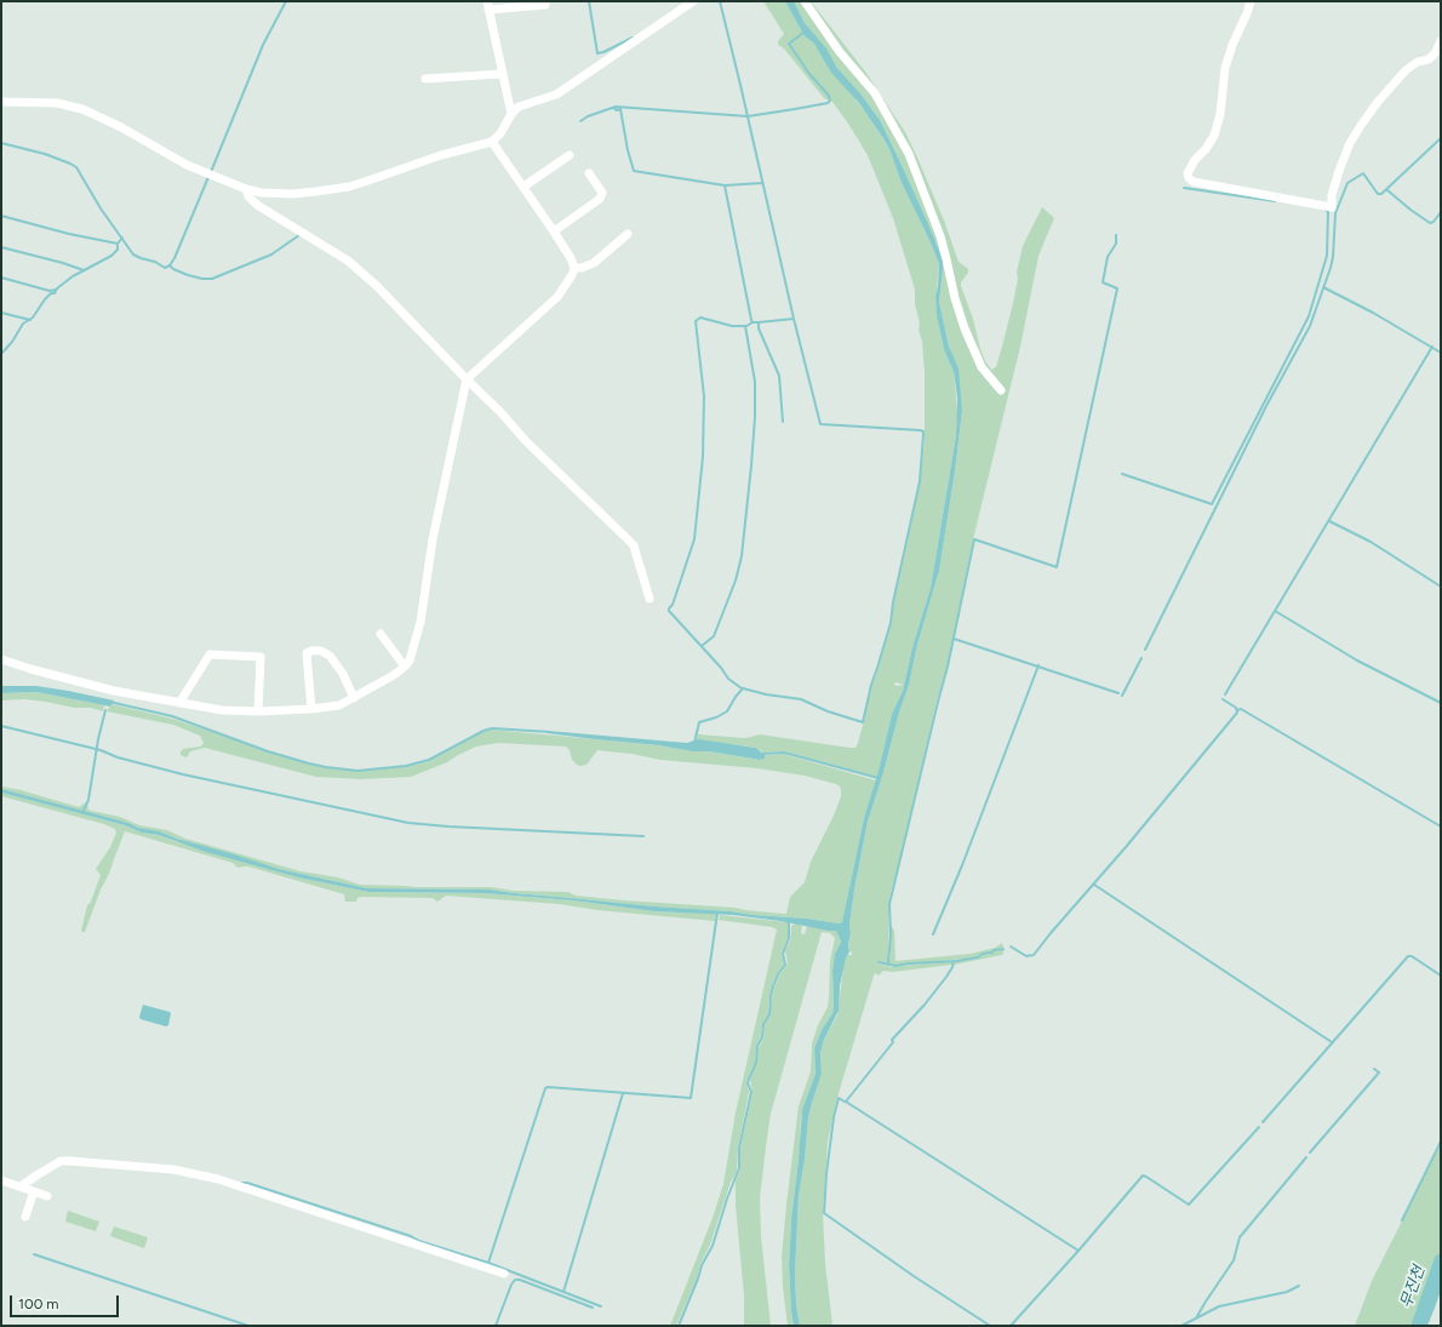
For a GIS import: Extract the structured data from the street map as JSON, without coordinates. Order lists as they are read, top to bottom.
{
  "water": ["무진천"],
  "scale_bar": "100 m"
}
